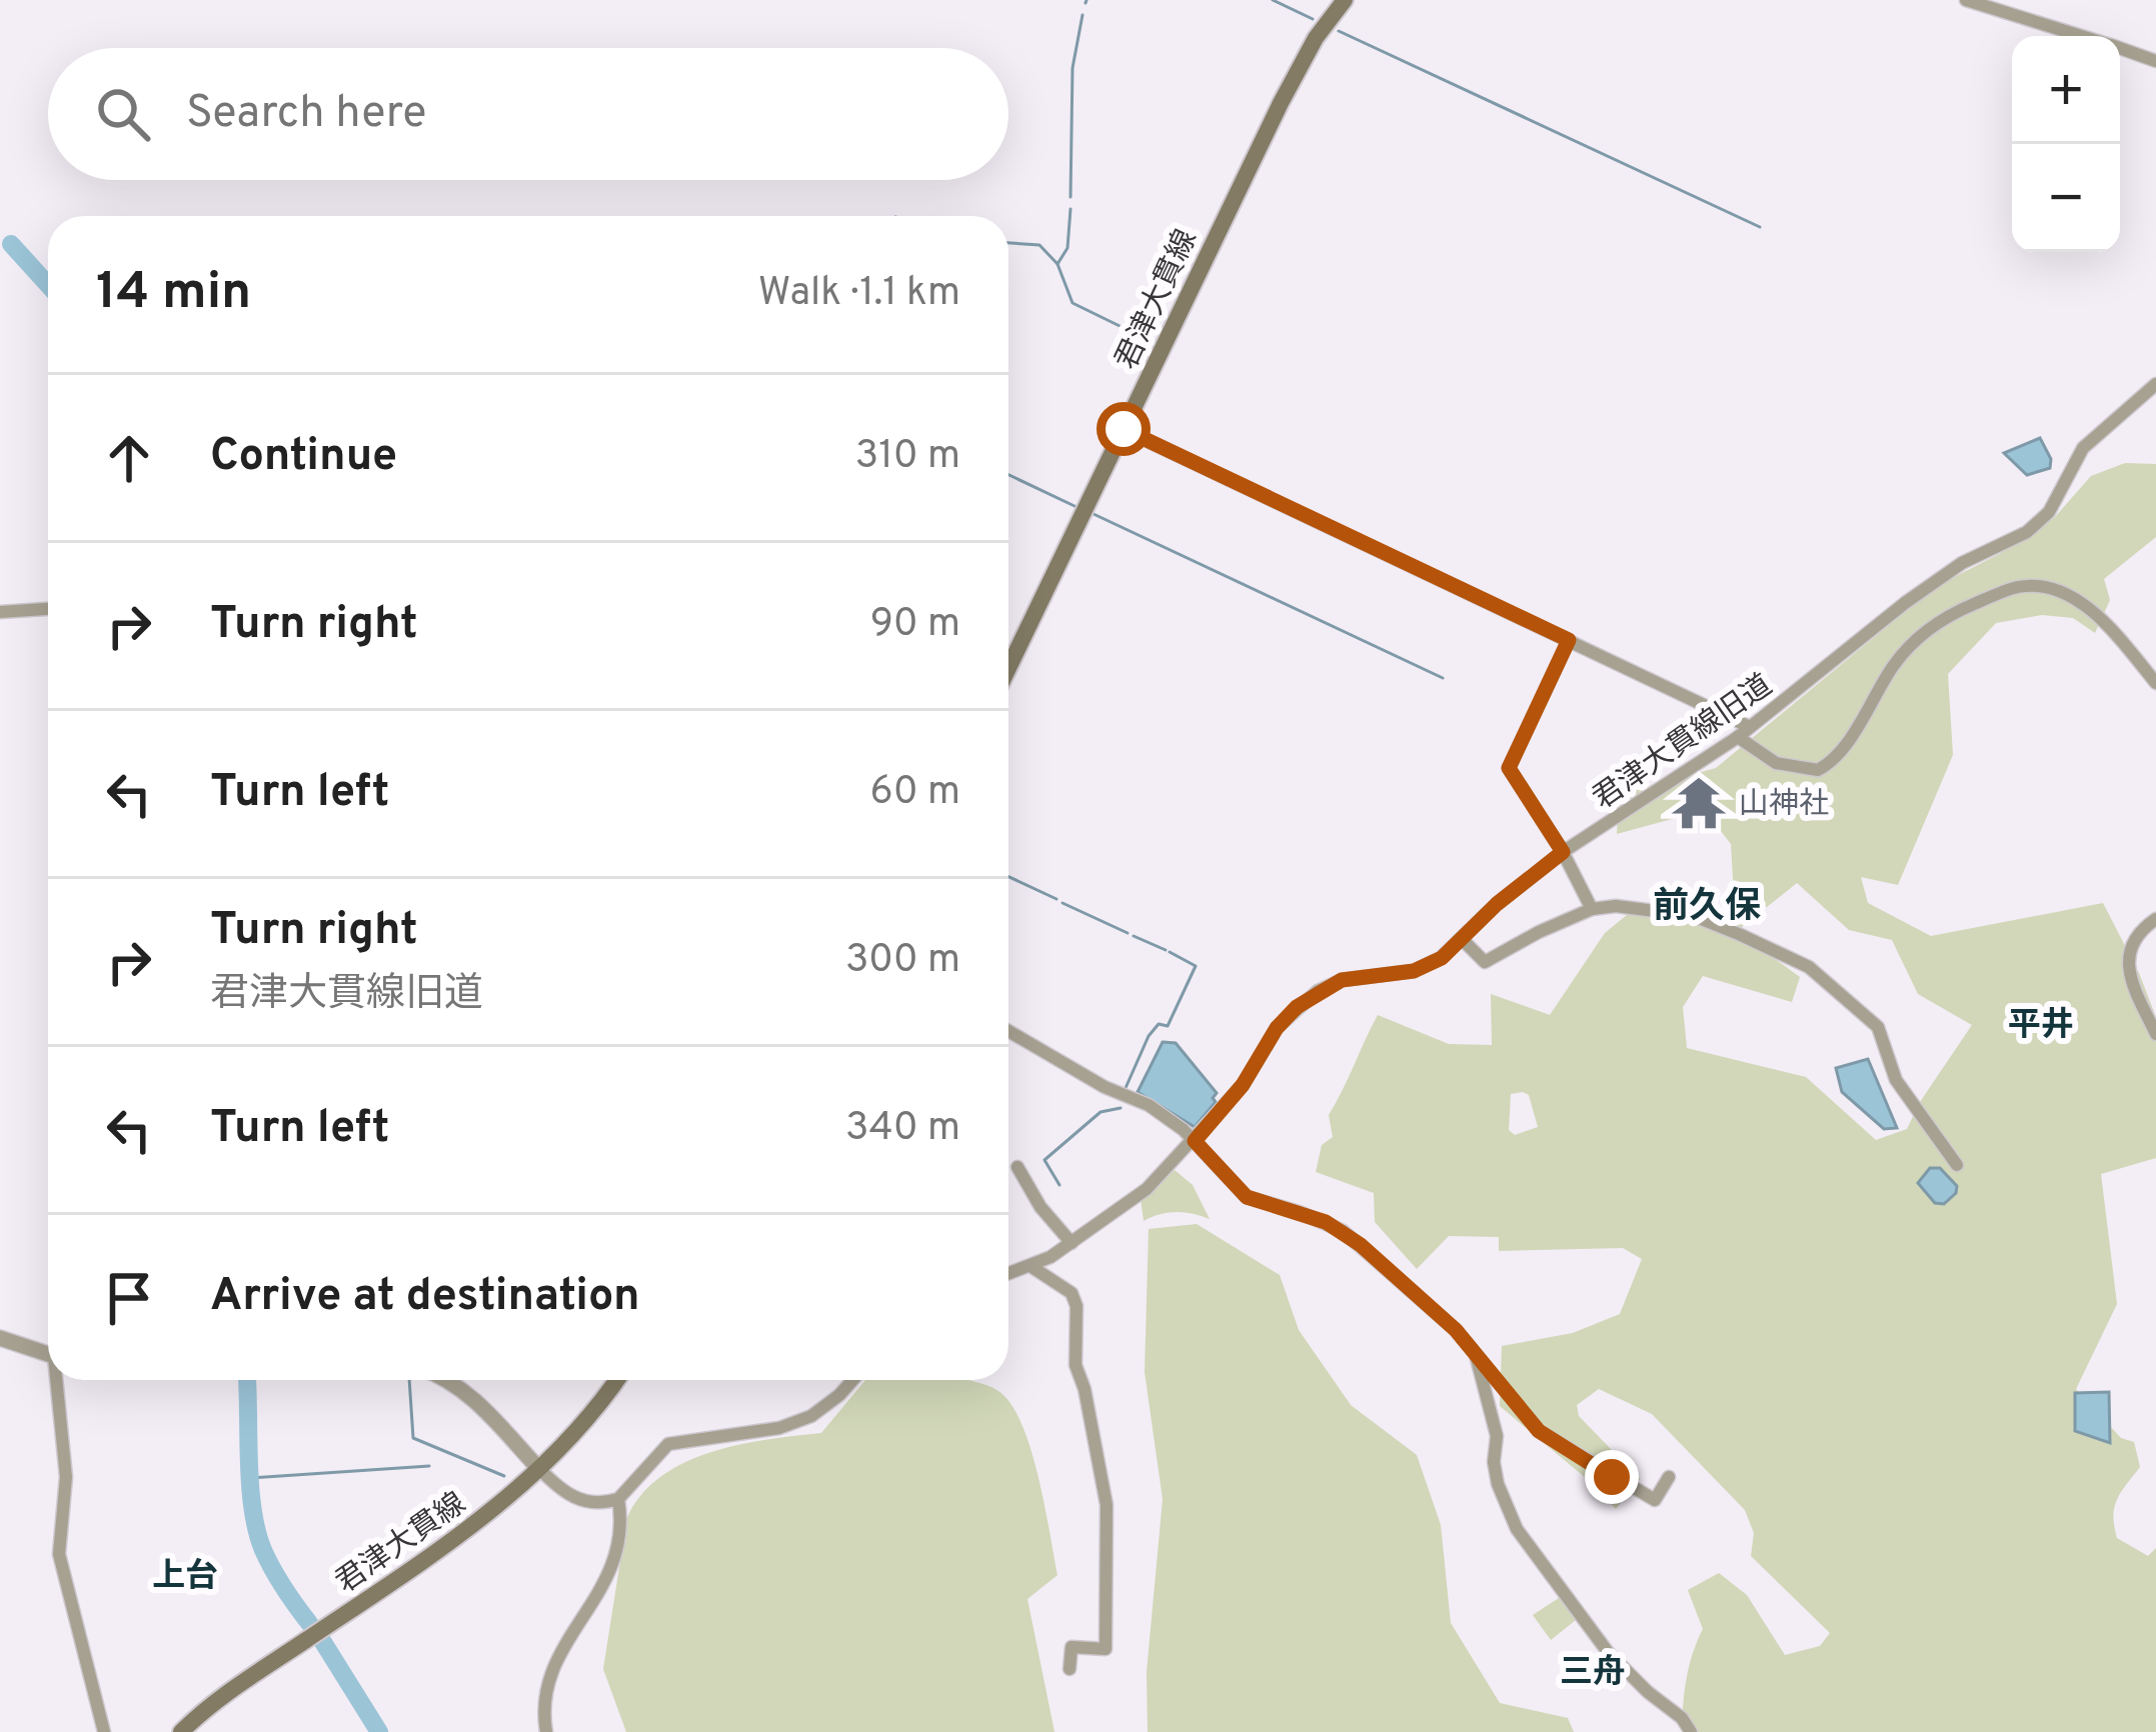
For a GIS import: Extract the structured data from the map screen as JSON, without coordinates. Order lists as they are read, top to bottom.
{
  "streets": {
    "main road": ["君津大貫線"],
    "street": ["君津大貫線旧道"]
  },
  "districts": [
    "前久保",
    "平井",
    "上台",
    "三舟"
  ],
  "places": {
    "temple": ["山神社"]
  },
  "page": {
    "map_buttons": ["+", "−"],
    "search": "Search here",
    "heading": ["14 min", "Walk · 1.1 km"],
    "list": [
      ["Continue", "310 m"],
      ["Turn right", "90 m"],
      ["Turn left", "60 m"],
      ["Turn right", "君津大貫線旧道", "300 m"],
      ["Turn left", "340 m"],
      "Arrive at destination"
    ]
  }
}
